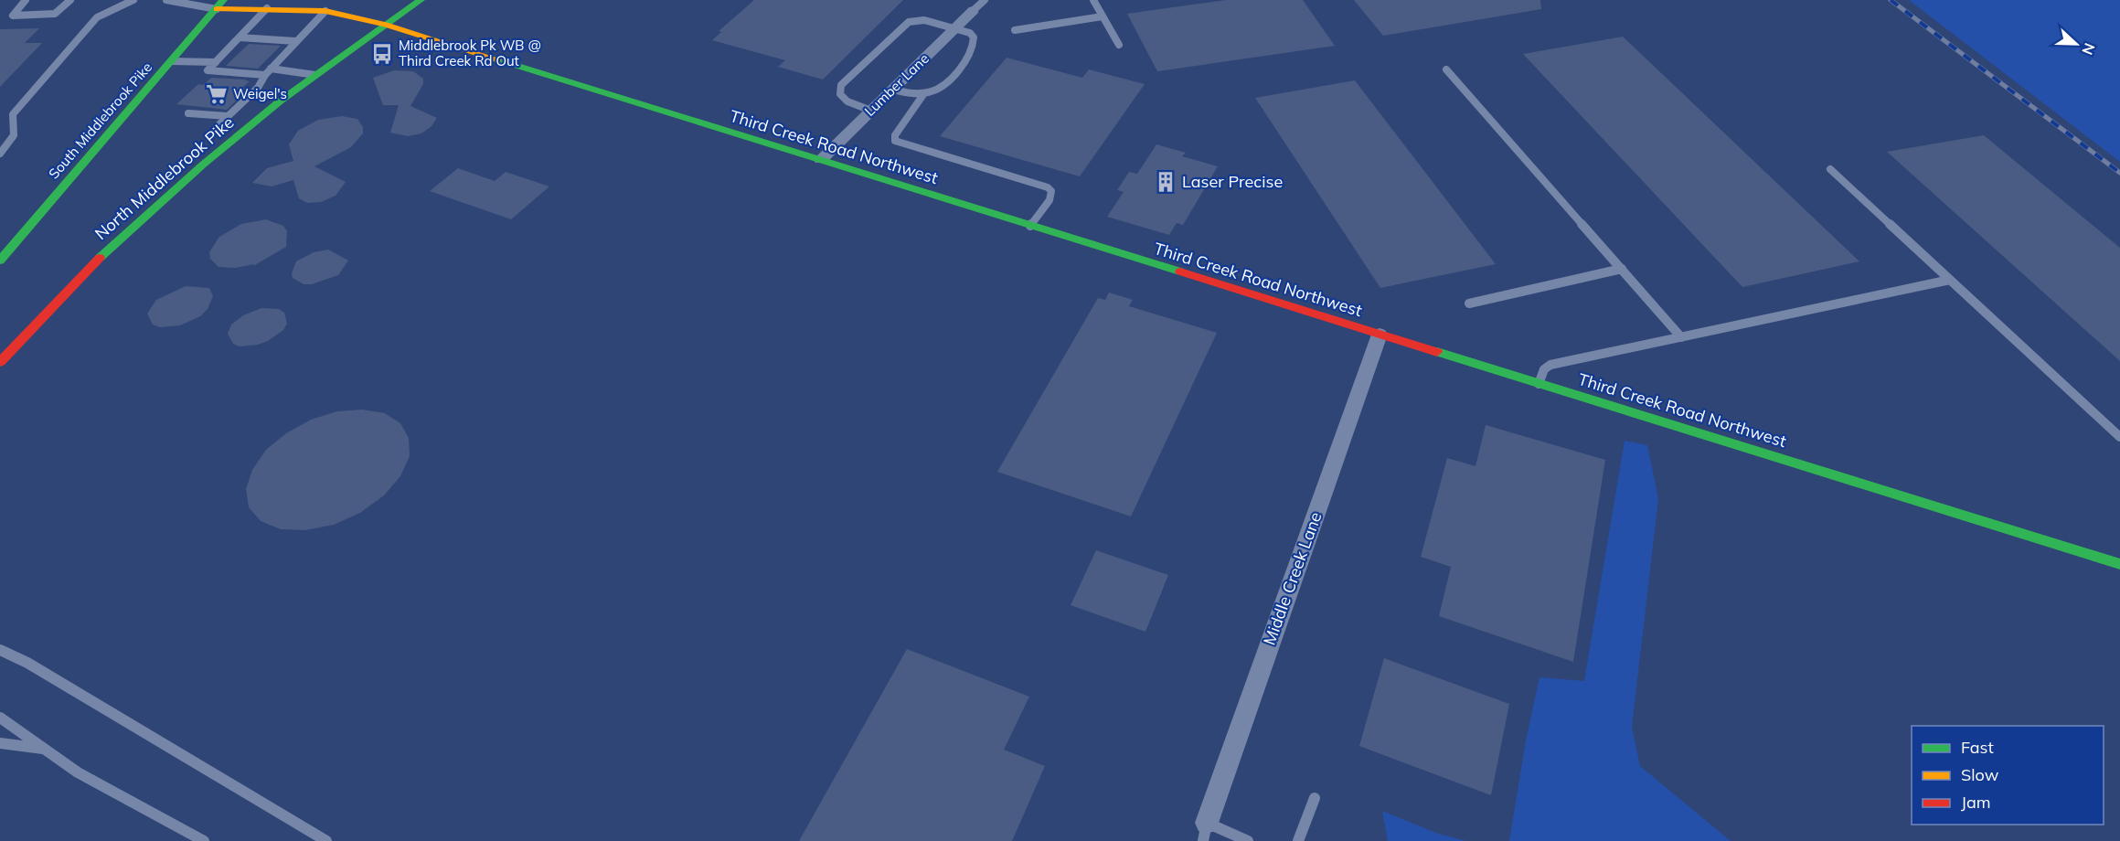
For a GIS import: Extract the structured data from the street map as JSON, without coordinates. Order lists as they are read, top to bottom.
{
  "streets": {
    "street": [
      "Lumber Lane",
      "South Middlebrook Pike",
      "Third Creek Road Northwest",
      "North Middlebrook Pike",
      "Middle Creek Lane"
    ]
  },
  "crossings": [
    ["Lumber Lane", "Third Creek Road Northwest"],
    ["South Middlebrook Pike", "Third Creek Road Northwest"],
    ["Third Creek Road Northwest", "North Middlebrook Pike"],
    ["Third Creek Road Northwest", "Middle Creek Lane"]
  ],
  "places": {
    "bus stop": ["Middlebrook Pk WB @ Third Creek Rd Out"],
    "supermarket": ["Weigel's"],
    "building": ["Laser Precise"]
  },
  "legend": ["Fast", "Slow", "Jam"],
  "north": "right"
}
